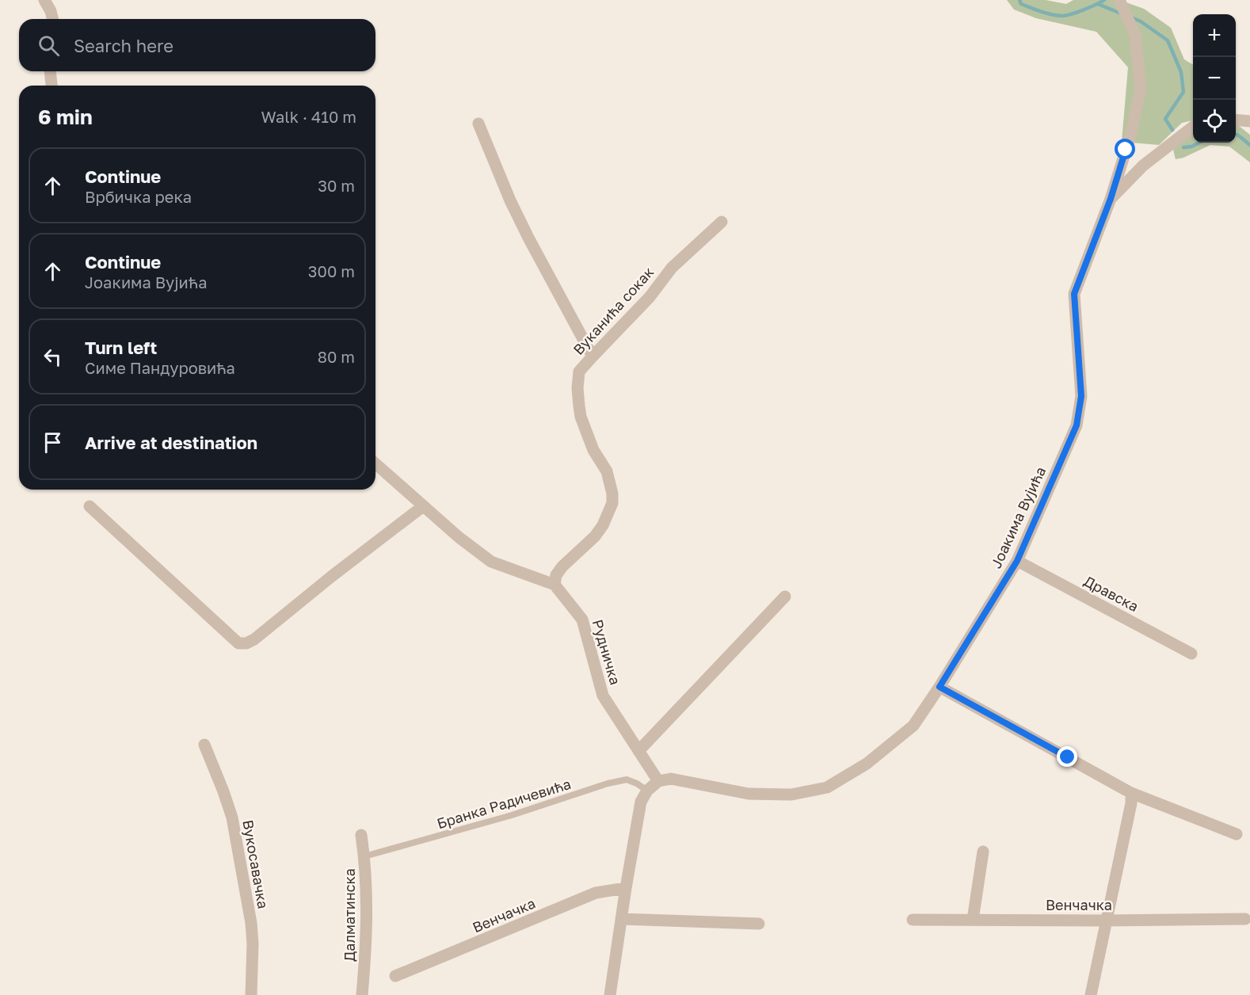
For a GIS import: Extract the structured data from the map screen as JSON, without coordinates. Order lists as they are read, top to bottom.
{
  "streets": {
    "street": [
      "Вуканића сокак",
      "Јоакима Вујића",
      "Дравска",
      "Рудничка",
      "Вукосавачка",
      "Венчачка",
      "Далматинска"
    ],
    "lane": ["Бранка Радичевића"]
  },
  "crossings": [
    ["Вуканића сокак", "Рудничка"],
    ["Јоакима Вујића", "Дравска"],
    ["Јоакима Вујића", "Рудничка"],
    ["Бранка Радичевића", "Далматинска"]
  ],
  "page": {
    "map_buttons": ["+", "−"],
    "search": "Search here",
    "heading": ["6 min", "Walk · 410 m"],
    "list": [
      ["Continue", "Врбичка река", "30 m"],
      ["Continue", "Јоакима Вујића", "300 m"],
      ["Turn left", "Симе Пандуровића", "80 m"],
      "Arrive at destination"
    ]
  }
}
